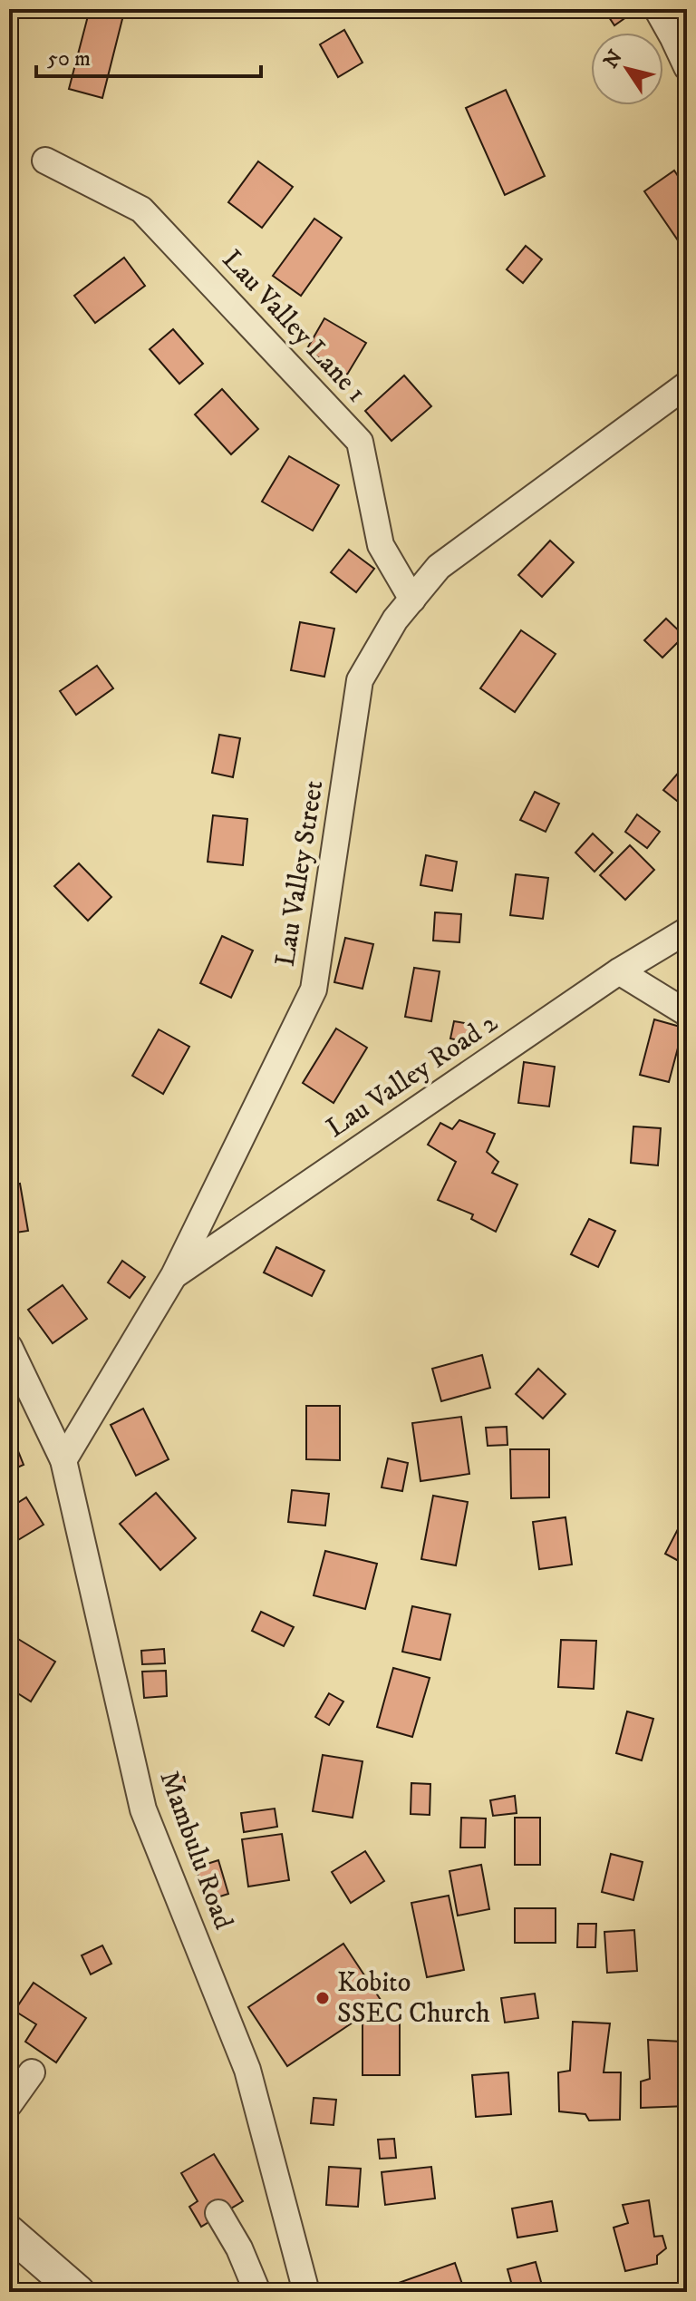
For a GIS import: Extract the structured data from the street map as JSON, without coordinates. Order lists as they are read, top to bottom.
{
  "streets": {
    "street": [
      "Lau Valley Lane 1",
      "Lau Valley Street",
      "Lau Valley Road 2",
      "Mambulu Road"
    ]
  },
  "crossings": [
    ["Lau Valley Lane 1", "Lau Valley Street"],
    ["Lau Valley Street", "Lau Valley Road 2"],
    ["Lau Valley Street", "Mambulu Road"]
  ],
  "places": ["Kobito SSEC Church"],
  "scale_bar": "50 m",
  "north": "top left"
}
